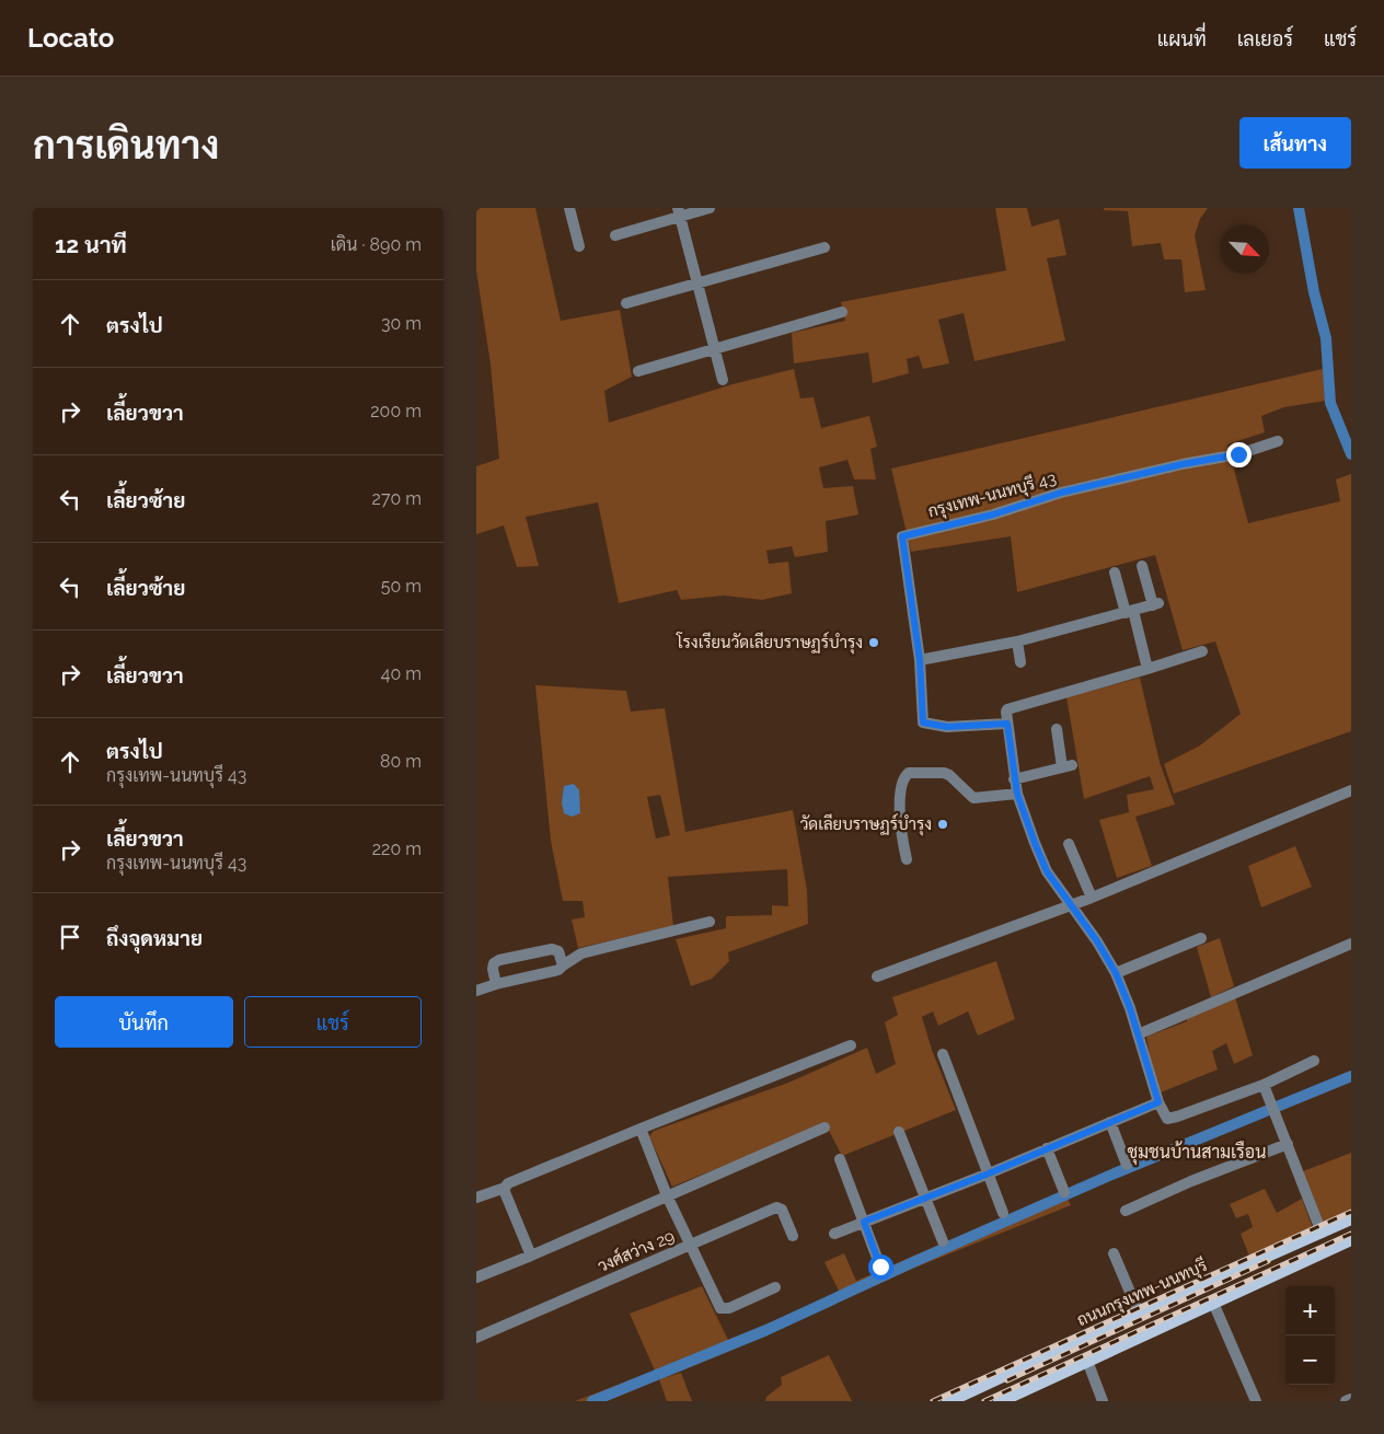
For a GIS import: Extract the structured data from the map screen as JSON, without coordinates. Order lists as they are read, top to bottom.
{
  "streets": {
    "main road": ["ถนนกรุงเทพ-นนทบุรี"],
    "street": ["กรุงเทพ-นนทบุรี 43", "วงศ์สว่าง 29"]
  },
  "districts": ["ชุมชนบ้านสามเรือน"],
  "places": ["โรงเรียนวัดเลียบราษฏร์บำรุง", "วัดเลียบราษฏร์บำรุง"],
  "north": "bottom right",
  "page": {
    "header": "Locato",
    "nav": ["แผนที่", "เลเยอร์", "แชร์"],
    "buttons": [
      "เส้นทาง",
      ["บันทึก", "แชร์"]
    ],
    "title": "การเดินทาง",
    "heading": ["12 นาที", "เดิน · 890 m"],
    "list": [
      ["ตรงไป", "30 m"],
      ["เลี้ยวขวา", "200 m"],
      ["เลี้ยวซ้าย", "270 m"],
      ["เลี้ยวซ้าย", "50 m"],
      ["เลี้ยวขวา", "40 m"],
      ["ตรงไป", "กรุงเทพ-นนทบุรี 43", "80 m"],
      ["เลี้ยวขวา", "กรุงเทพ-นนทบุรี 43", "220 m"],
      "ถึงจุดหมาย"
    ],
    "map_buttons": ["+", "−"]
  }
}
